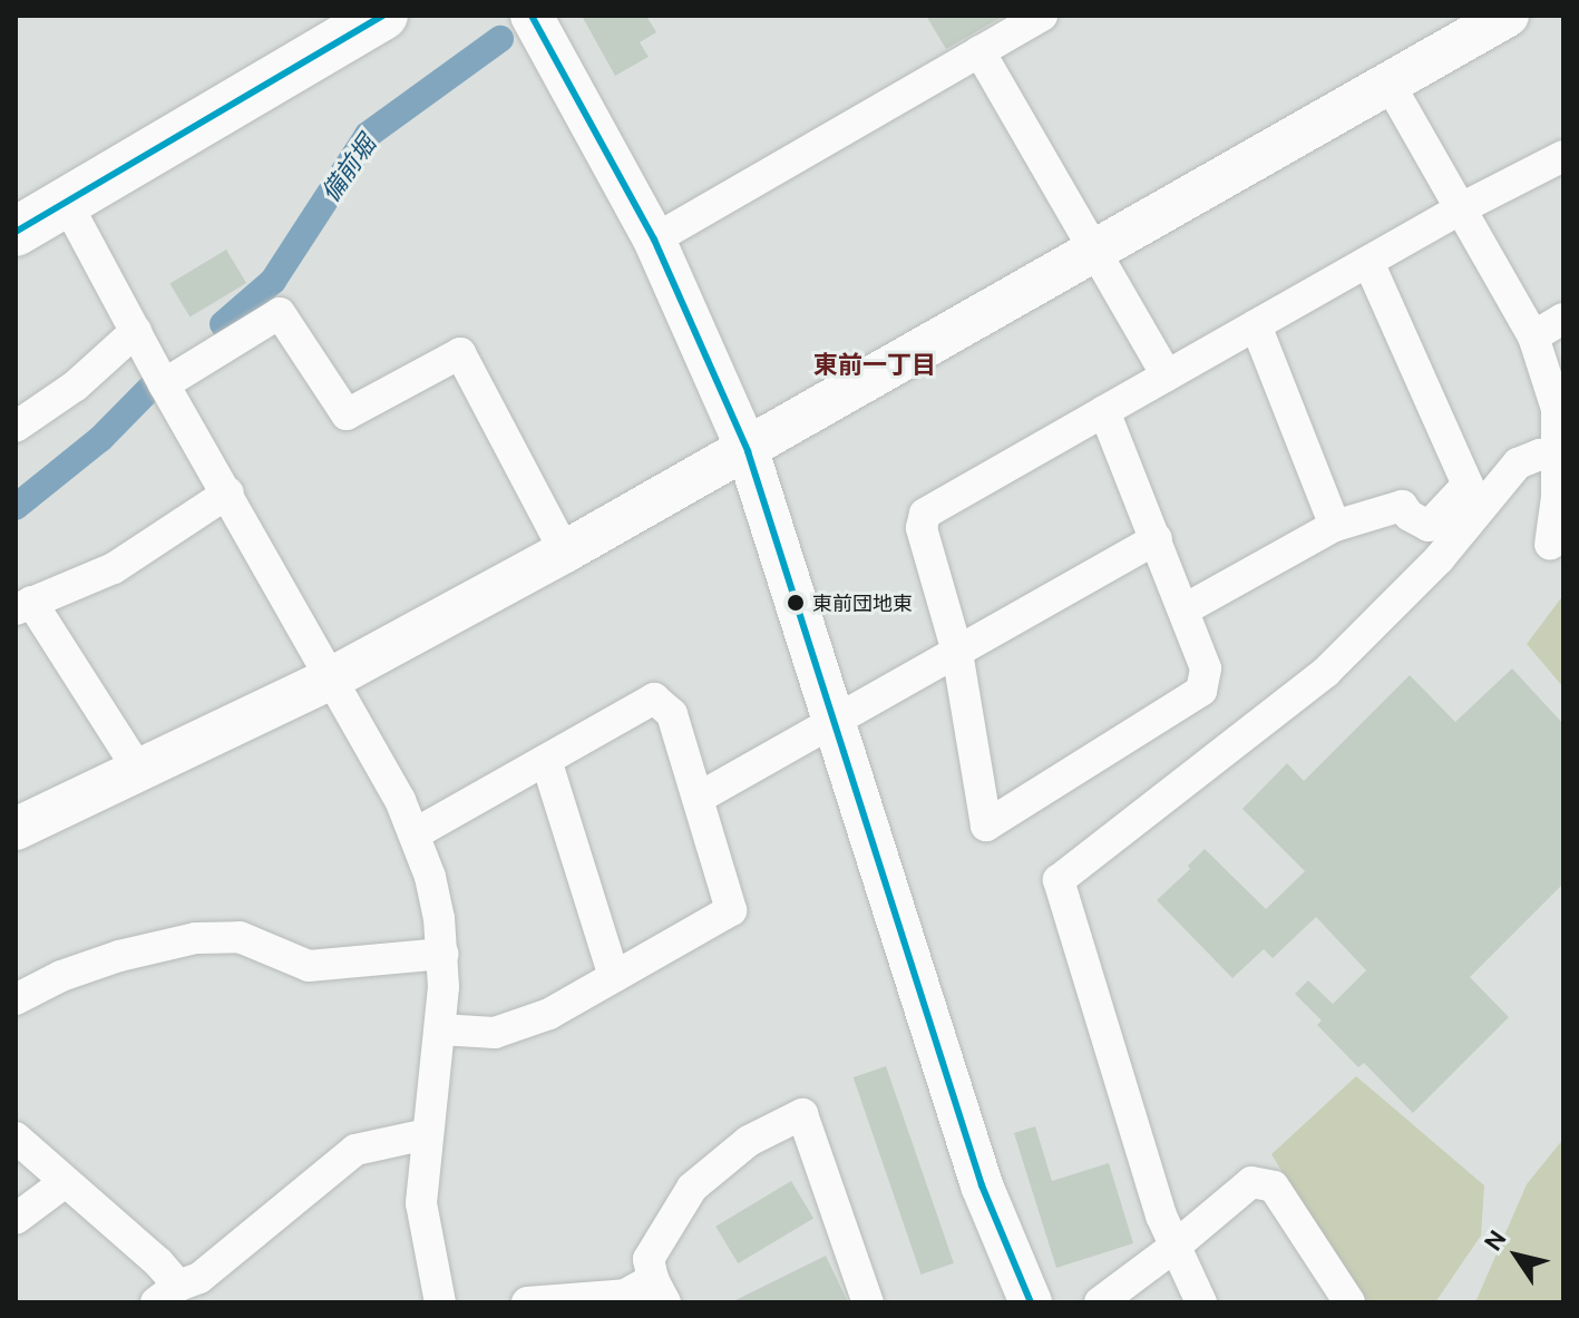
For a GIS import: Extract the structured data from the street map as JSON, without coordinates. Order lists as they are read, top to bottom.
{
  "districts": ["東前一丁目"],
  "water": ["備前堀"],
  "places": ["東前団地東"],
  "north": "top left"
}
